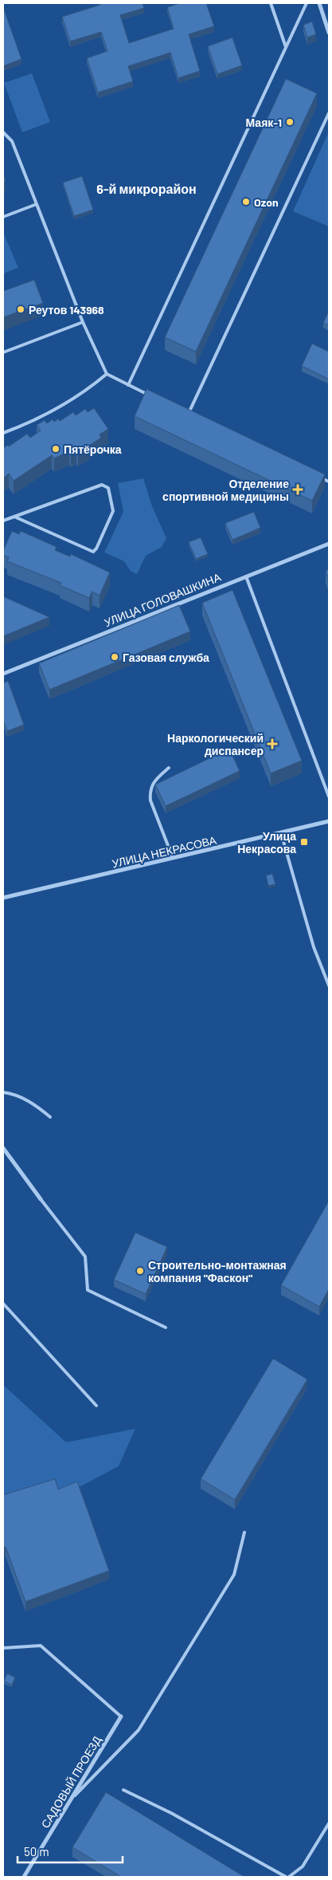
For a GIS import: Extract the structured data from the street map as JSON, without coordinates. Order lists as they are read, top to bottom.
{
  "streets": {
    "street": ["УЛИЦА ГОЛОВАШКИНА", "УЛИЦА НЕКРАСОВА", "САДОВЫЙ ПРОЕЗД"]
  },
  "districts": ["6-й микрорайон"],
  "places": {
    "other": [
      "Маяк-1",
      "Ozon",
      "Реутов 143968",
      "Пятёрочка",
      "Газовая служба",
      "Строительно-монтажная компания \"Фаскон\""
    ],
    "health": ["Отделение спортивной медицины", "Наркологический диспансер"],
    "transit": ["Улица Некрасова"]
  },
  "scale_bar": "50 m"
}
